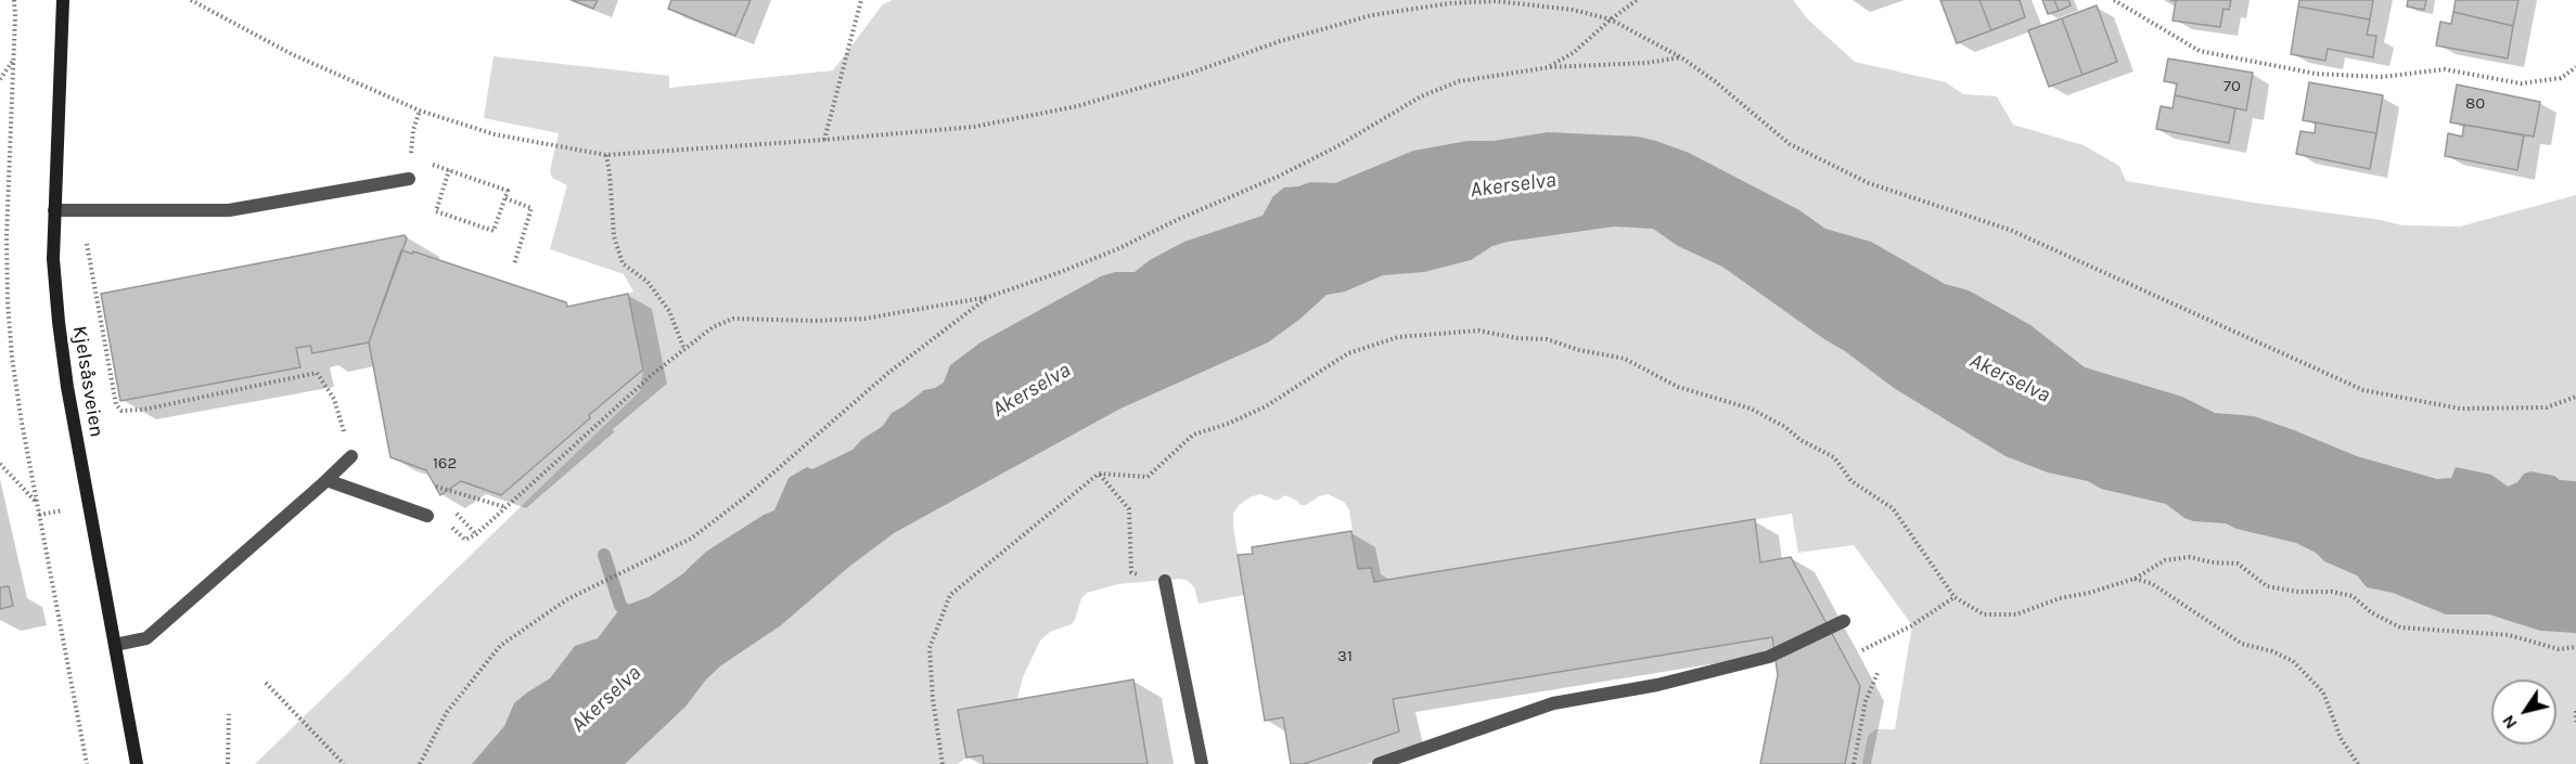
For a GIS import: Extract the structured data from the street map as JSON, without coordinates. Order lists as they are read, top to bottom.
{
  "streets": {
    "main road": ["Kjelsåsveien"]
  },
  "water": ["Akerselva"],
  "house_numbers": [
    "70",
    "80",
    "162",
    "31"
  ],
  "north": "bottom left"
}
